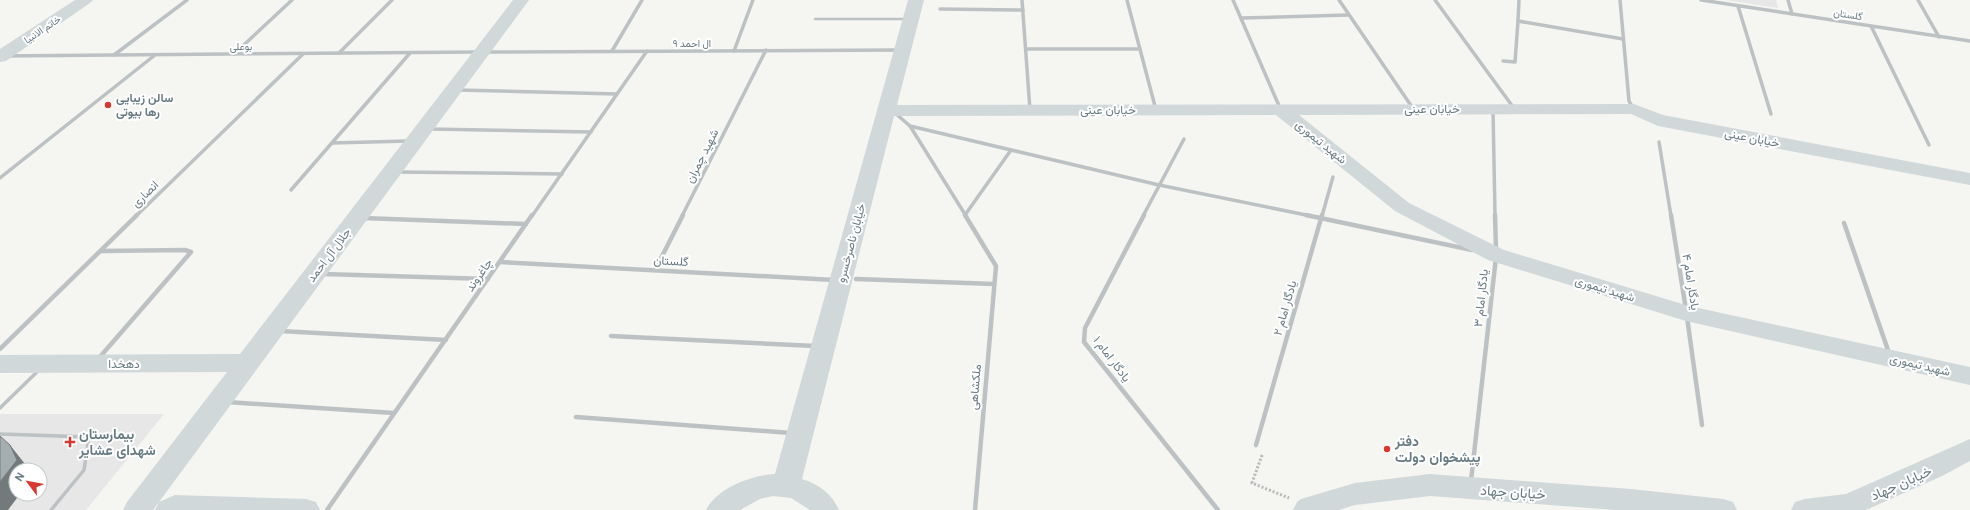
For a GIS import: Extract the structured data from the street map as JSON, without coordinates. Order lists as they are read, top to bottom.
{
  "streets": {
    "street": [
      "گلستان",
      "خاتم الانبیا",
      "ال احمد ۹",
      "بوعلی",
      "خیابان عینی",
      "شهید تیموری",
      "شهید چمران",
      "انصاری",
      "خیابان ناصرخسرو",
      "جلال آل احمد",
      "چاغروند",
      "یادگار امام ۴",
      "یادگار امام ۳",
      "یادگار امام ۲",
      "یادگار امام ۱",
      "دهخدا",
      "ملکشاهی",
      "خیابان جهاد"
    ]
  },
  "crossings": [
    ["گلستان", "شهید چمران"],
    ["گلستان", "خیابان ناصرخسرو"],
    ["گلستان", "چاغروند"],
    ["گلستان", "ملکشاهی"],
    ["خاتم الانبیا", "بوعلی"],
    ["ال احمد ۹", "بوعلی"],
    ["ال احمد ۹", "شهید چمران"],
    ["ال احمد ۹", "خیابان ناصرخسرو"],
    ["ال احمد ۹", "جلال آل احمد"],
    ["ال احمد ۹", "چاغروند"],
    ["بوعلی", "انصاری"],
    ["بوعلی", "جلال آل احمد"],
    ["خیابان عینی", "شهید تیموری"],
    ["خیابان عینی", "خیابان ناصرخسرو"],
    ["خیابان عینی", "یادگار امام ۳"],
    ["شهید تیموری", "یادگار امام ۴"],
    ["شهید تیموری", "یادگار امام ۳"],
    ["جلال آل احمد", "دهخدا"],
    ["یادگار امام ۳", "خیابان جهاد"]
  ],
  "places": {
    "other": ["سالن زیبایی رها بیوتی", "دفتر پیشخوان دولت"],
    "health": ["بیمارستان شهدای عشایر"]
  },
  "north": "top left"
}
